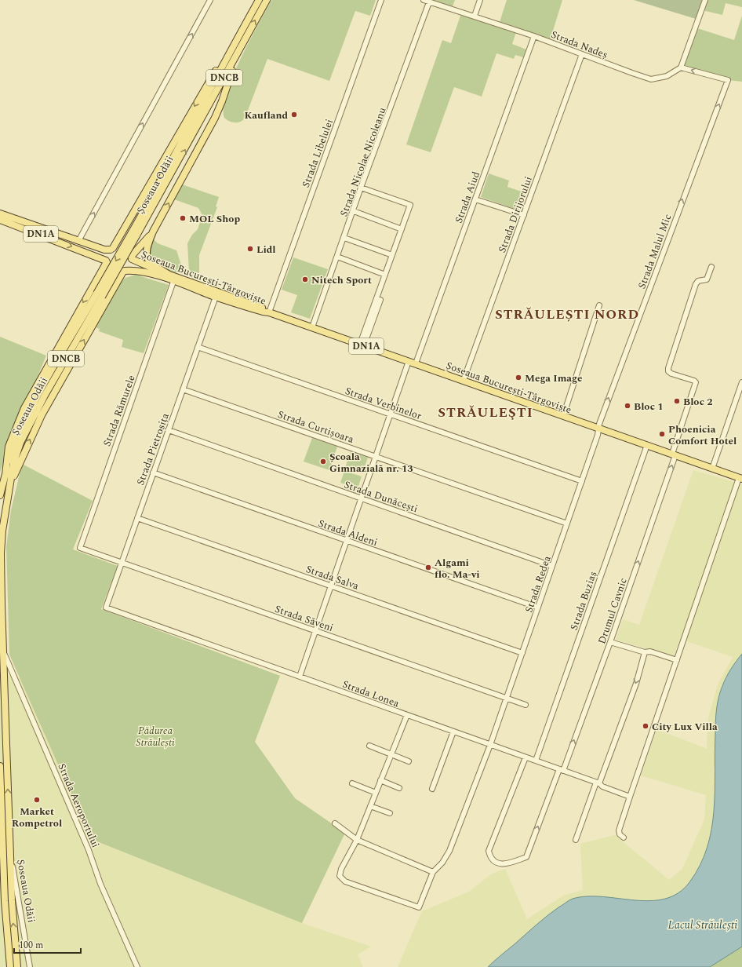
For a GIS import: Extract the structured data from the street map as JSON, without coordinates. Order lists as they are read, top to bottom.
{
  "streets": {
    "main road": [
      "DNCB",
      "Șoseaua Odăii",
      "DN1A",
      "Șoseaua București-Târgoviște"
    ],
    "street": [
      "Strada Nadeș",
      "Strada Libelulei",
      "Strada Nicolae Nicoleanu",
      "Strada Aiud",
      "Strada Dirijorului",
      "Strada Malul Mic",
      "Strada Verbinelor",
      "Strada Rămurele",
      "Strada Curtișoara",
      "Strada Pietroșița",
      "Strada Dunăcești",
      "Strada Aldeni",
      "Strada Salva",
      "Strada Redea",
      "Strada Buziaș",
      "Drumul Cavnic",
      "Strada Săveni",
      "Strada Lonea",
      "Strada Aeroportului"
    ]
  },
  "crossings": [
    ["Strada Nadeș", "Strada Nicolae Nicoleanu"],
    ["Strada Nadeș", "Strada Aiud"],
    ["Strada Nadeș", "Strada Dirijorului"],
    ["Strada Nadeș", "Strada Malul Mic"],
    ["Strada Libelulei", "Șoseaua București-Târgoviște"],
    ["Strada Nicolae Nicoleanu", "Șoseaua București-Târgoviște"],
    ["Șoseaua Odăii", "Strada Aeroportului"],
    ["Strada Aiud", "Șoseaua București-Târgoviște"],
    ["Strada Dirijorului", "Șoseaua București-Târgoviște"],
    ["DN1A", "Șoseaua București-Târgoviște"],
    ["Strada Malul Mic", "Șoseaua București-Târgoviște"],
    ["Strada Malul Mic", "Strada Redea"],
    ["Șoseaua București-Târgoviște", "Strada Rămurele"],
    ["Șoseaua București-Târgoviște", "Strada Pietroșița"],
    ["Șoseaua București-Târgoviște", "Strada Redea"],
    ["Șoseaua București-Târgoviște", "Strada Buziaș"],
    ["Șoseaua București-Târgoviște", "Drumul Cavnic"],
    ["Strada Verbinelor", "Strada Pietroșița"],
    ["Strada Verbinelor", "Strada Redea"],
    ["Strada Rămurele", "Strada Săveni"],
    ["Strada Curtișoara", "Strada Pietroșița"],
    ["Strada Curtișoara", "Strada Redea"],
    ["Strada Pietroșița", "Strada Dunăcești"],
    ["Strada Pietroșița", "Strada Aldeni"],
    ["Strada Pietroșița", "Strada Salva"],
    ["Strada Pietroșița", "Strada Săveni"],
    ["Strada Pietroșița", "Strada Lonea"],
    ["Strada Dunăcești", "Strada Redea"],
    ["Strada Aldeni", "Strada Redea"],
    ["Strada Salva", "Strada Redea"],
    ["Strada Redea", "Strada Săveni"],
    ["Strada Redea", "Strada Lonea"],
    ["Strada Buziaș", "Strada Lonea"],
    ["Drumul Cavnic", "Strada Lonea"]
  ],
  "districts": ["STRĂULEȘTI NORD", "STRĂULEŞTI"],
  "water": ["Lacul Străulești"],
  "parks": ["Pădurea Străulești"],
  "places": [
    "Kaufland",
    "MOL Shop",
    "Lidl",
    "Nitech Sport",
    "Mega Image",
    "Bloc 2",
    "Bloc 1",
    "Phoenicia Comfort Hotel",
    "Școala Gimnazială nr. 13",
    "Algami flo. Ma-vi",
    "City Lux Villa",
    "Market Rompetrol"
  ],
  "scale_bar": "100 m"
}
